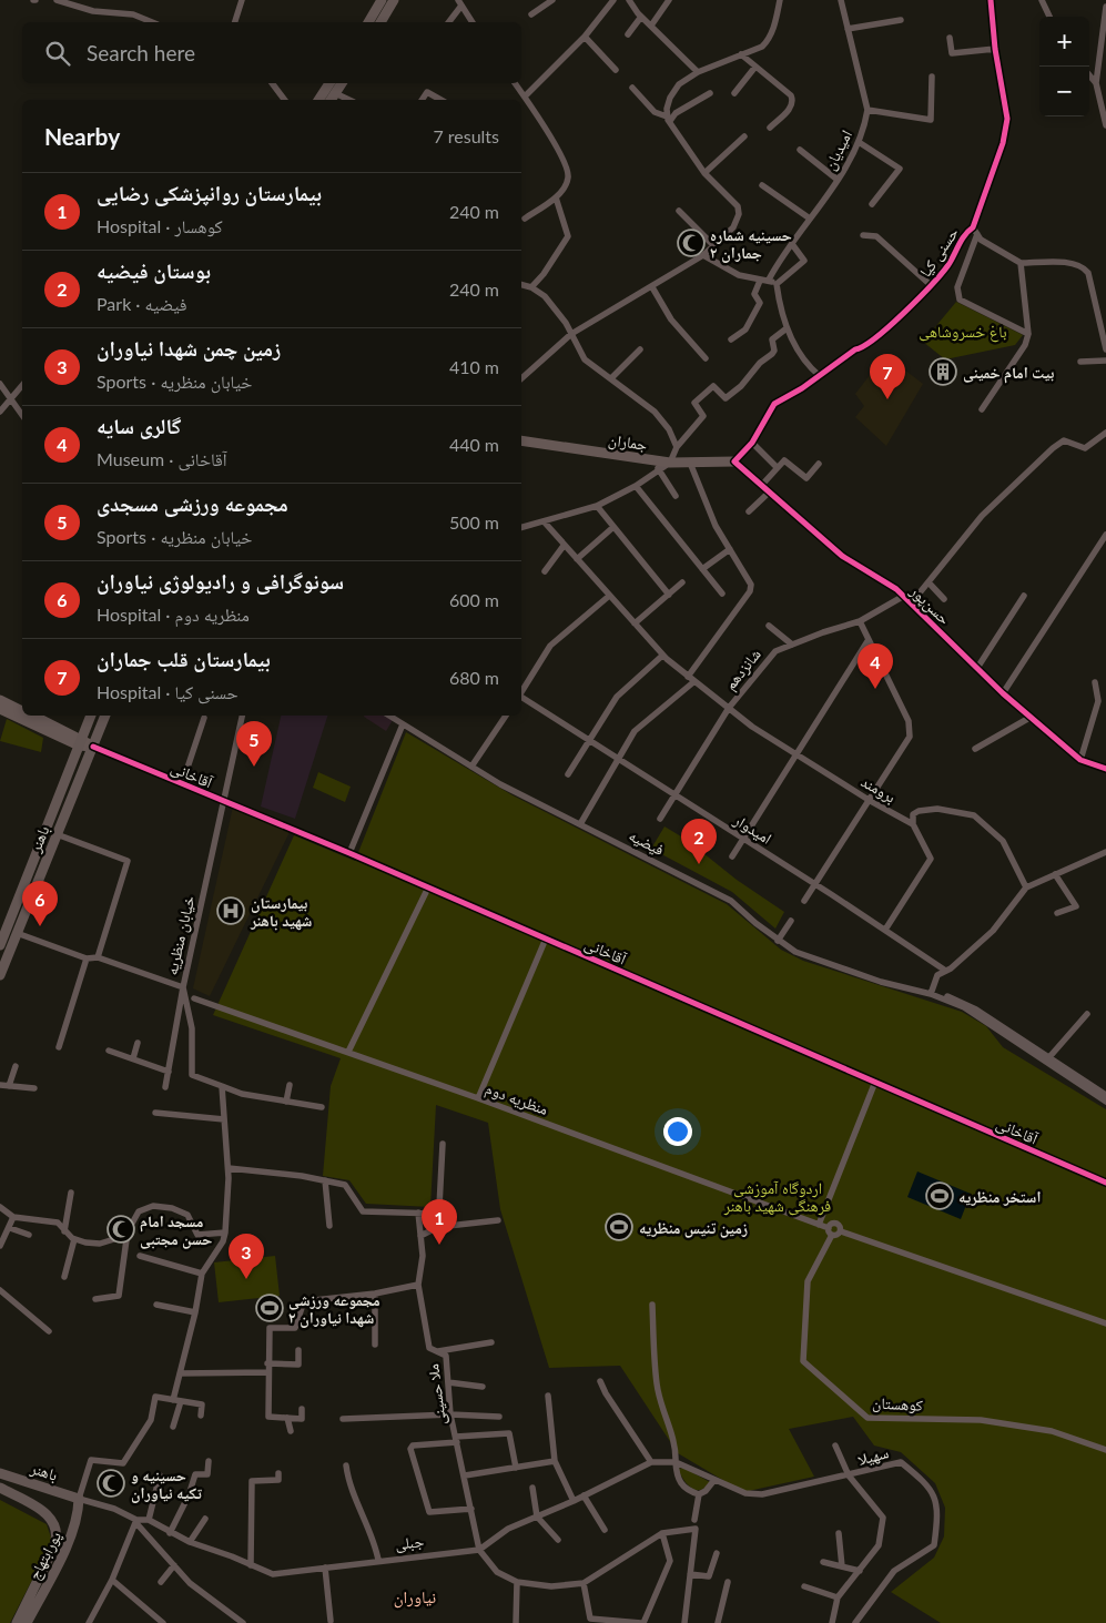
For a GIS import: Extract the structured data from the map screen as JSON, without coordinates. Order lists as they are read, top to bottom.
{
  "streets": {
    "main road": ["جماران", "باهنر", "پورابتهاج"],
    "street": [
      "امیدیان",
      "حسنی کیا",
      "حسن‌پور",
      "شانزدهم",
      "آقاخانی",
      "برومند",
      "امیدوار",
      "فیضیه",
      "خیابان منظریه",
      "منظریه دوم",
      "ملا حسینی",
      "کوهستان",
      "سهیلا",
      "جبلی"
    ]
  },
  "crossings": [
    ["حسنی کیا", "جماران"],
    ["حسنی کیا", "حسن‌پور"],
    ["جماران", "حسن‌پور"],
    ["حسن‌پور", "شانزدهم"],
    ["شانزدهم", "برومند"],
    ["شانزدهم", "امیدوار"],
    ["آقاخانی", "باهنر"],
    ["آقاخانی", "خیابان منظریه"],
    ["باهنر", "پورابتهاج"],
    ["ملا حسینی", "جبلی"],
    ["سهیلا", "جبلی"]
  ],
  "districts": ["نیاوران"],
  "parks": ["باغ خسروشاهی", "اردوگاه آموزشی فرهنگی شهید باهنر"],
  "places": {
    "mosque": ["حسینیه شماره ۲ جماران", "مسجد امام حسن مجتبی", "حسینیه و تکیه نیاوران"],
    "building": ["بیت امام خمینی"],
    "hospital": ["بیمارستان شهید باهنر"],
    "sports": ["استخر منظریه", "زمین تنیس منظریه", "مجموعه ورزشی شهدا نیاوران ۲"]
  },
  "page": {
    "map_buttons": ["+", "−"],
    "search": "Search here",
    "heading": ["Nearby", "7 results"],
    "list": [
      {
        "mark": "1",
        "name": "بیمارستان روانپزشکی رضایی",
        "note": "Hospital · کوهسار",
        "value": "240 m"
      },
      {
        "mark": "2",
        "name": "بوستان فیضیه",
        "note": "Park · فیضیه",
        "value": "240 m"
      },
      {
        "mark": "3",
        "name": "زمین چمن شهدا نیاوران",
        "note": "Sports · خیابان منظریه",
        "value": "410 m"
      },
      {
        "mark": "4",
        "name": "گالری سایه",
        "note": "Museum · آقاخانی",
        "value": "440 m"
      },
      {
        "mark": "5",
        "name": "مجموعه ورزشی مسجدی",
        "note": "Sports · خیابان منظریه",
        "value": "500 m"
      },
      {
        "mark": "6",
        "name": "سونوگرافی و رادیولوژی نیاوران",
        "note": "Hospital · منظریه دوم",
        "value": "600 m"
      },
      {
        "mark": "7",
        "name": "بیمارستان قلب جماران",
        "note": "Hospital · حسنی کیا",
        "value": "680 m"
      }
    ],
    "pins": [
      "7",
      "4",
      "5",
      "2",
      "6",
      "1",
      "3"
    ]
  }
}
